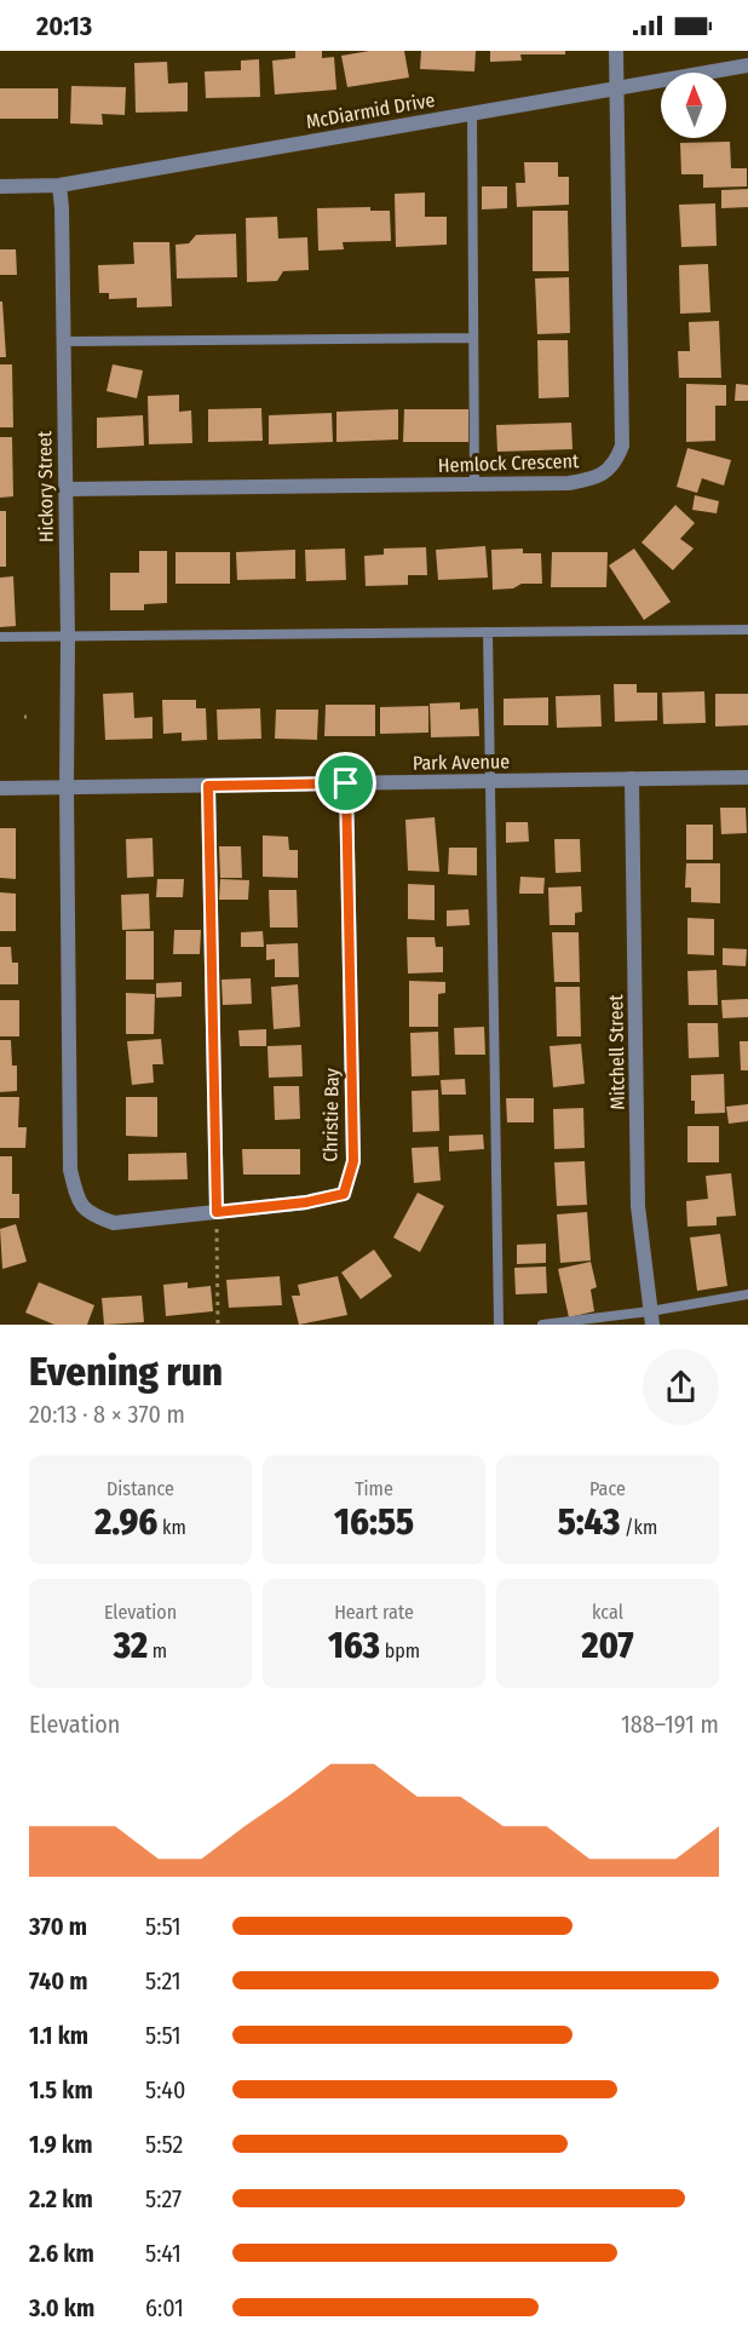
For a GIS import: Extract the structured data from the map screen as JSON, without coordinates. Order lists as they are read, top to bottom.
{
  "streets": {
    "street": [
      "McDiarmid Drive",
      "Hemlock Crescent",
      "Hickory Street",
      "Park Avenue",
      "Mitchell Street",
      "Christie Bay"
    ]
  },
  "crossings": [
    ["McDiarmid Drive", "Hemlock Crescent"],
    ["McDiarmid Drive", "Hickory Street"],
    ["Hemlock Crescent", "Hickory Street"],
    ["Hickory Street", "Park Avenue"],
    ["Hickory Street", "Christie Bay"],
    ["Park Avenue", "Mitchell Street"],
    ["Park Avenue", "Christie Bay"]
  ],
  "north": "top",
  "page": {
    "status": "20:13",
    "heading": ["Evening run", "20:13 · 8 × 370 m"],
    "stats": [
      ["Distance", "2.96 km"],
      ["Time", "16:55"],
      ["Pace", "5:43 /km"],
      ["Elevation", "32 m"],
      ["Heart rate", "163 bpm"],
      ["kcal", "207"]
    ],
    "chart": ["Elevation", "188–191 m"],
    "list": [
      {
        "name": "370 m",
        "note": "5:51"
      },
      {
        "name": "740 m",
        "note": "5:21"
      },
      {
        "name": "1.1 km",
        "note": "5:51"
      },
      {
        "name": "1.5 km",
        "note": "5:40"
      },
      {
        "name": "1.9 km",
        "note": "5:52"
      },
      {
        "name": "2.2 km",
        "note": "5:27"
      },
      {
        "name": "2.6 km",
        "note": "5:41"
      },
      {
        "name": "3.0 km",
        "note": "6:01"
      }
    ]
  }
}
